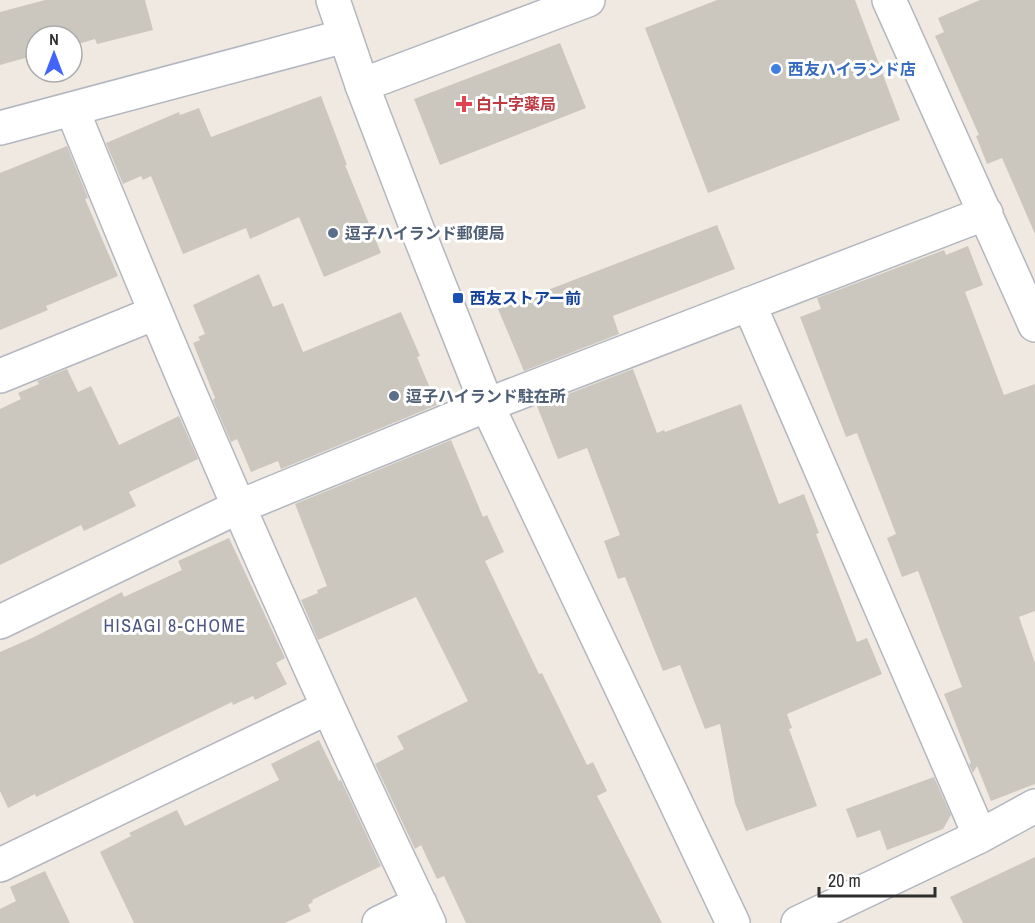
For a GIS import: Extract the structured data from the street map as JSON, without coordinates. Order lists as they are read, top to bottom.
{
  "districts": ["HISAGI 8-CHOME"],
  "places": {
    "other": ["西友ハイランド店", "逗子ハイランド郵便局", "逗子ハイランド駐在所"],
    "health": ["白十字薬局"],
    "transit": ["西友ストアー前"]
  },
  "scale_bar": "20 m",
  "north": "top"
}
